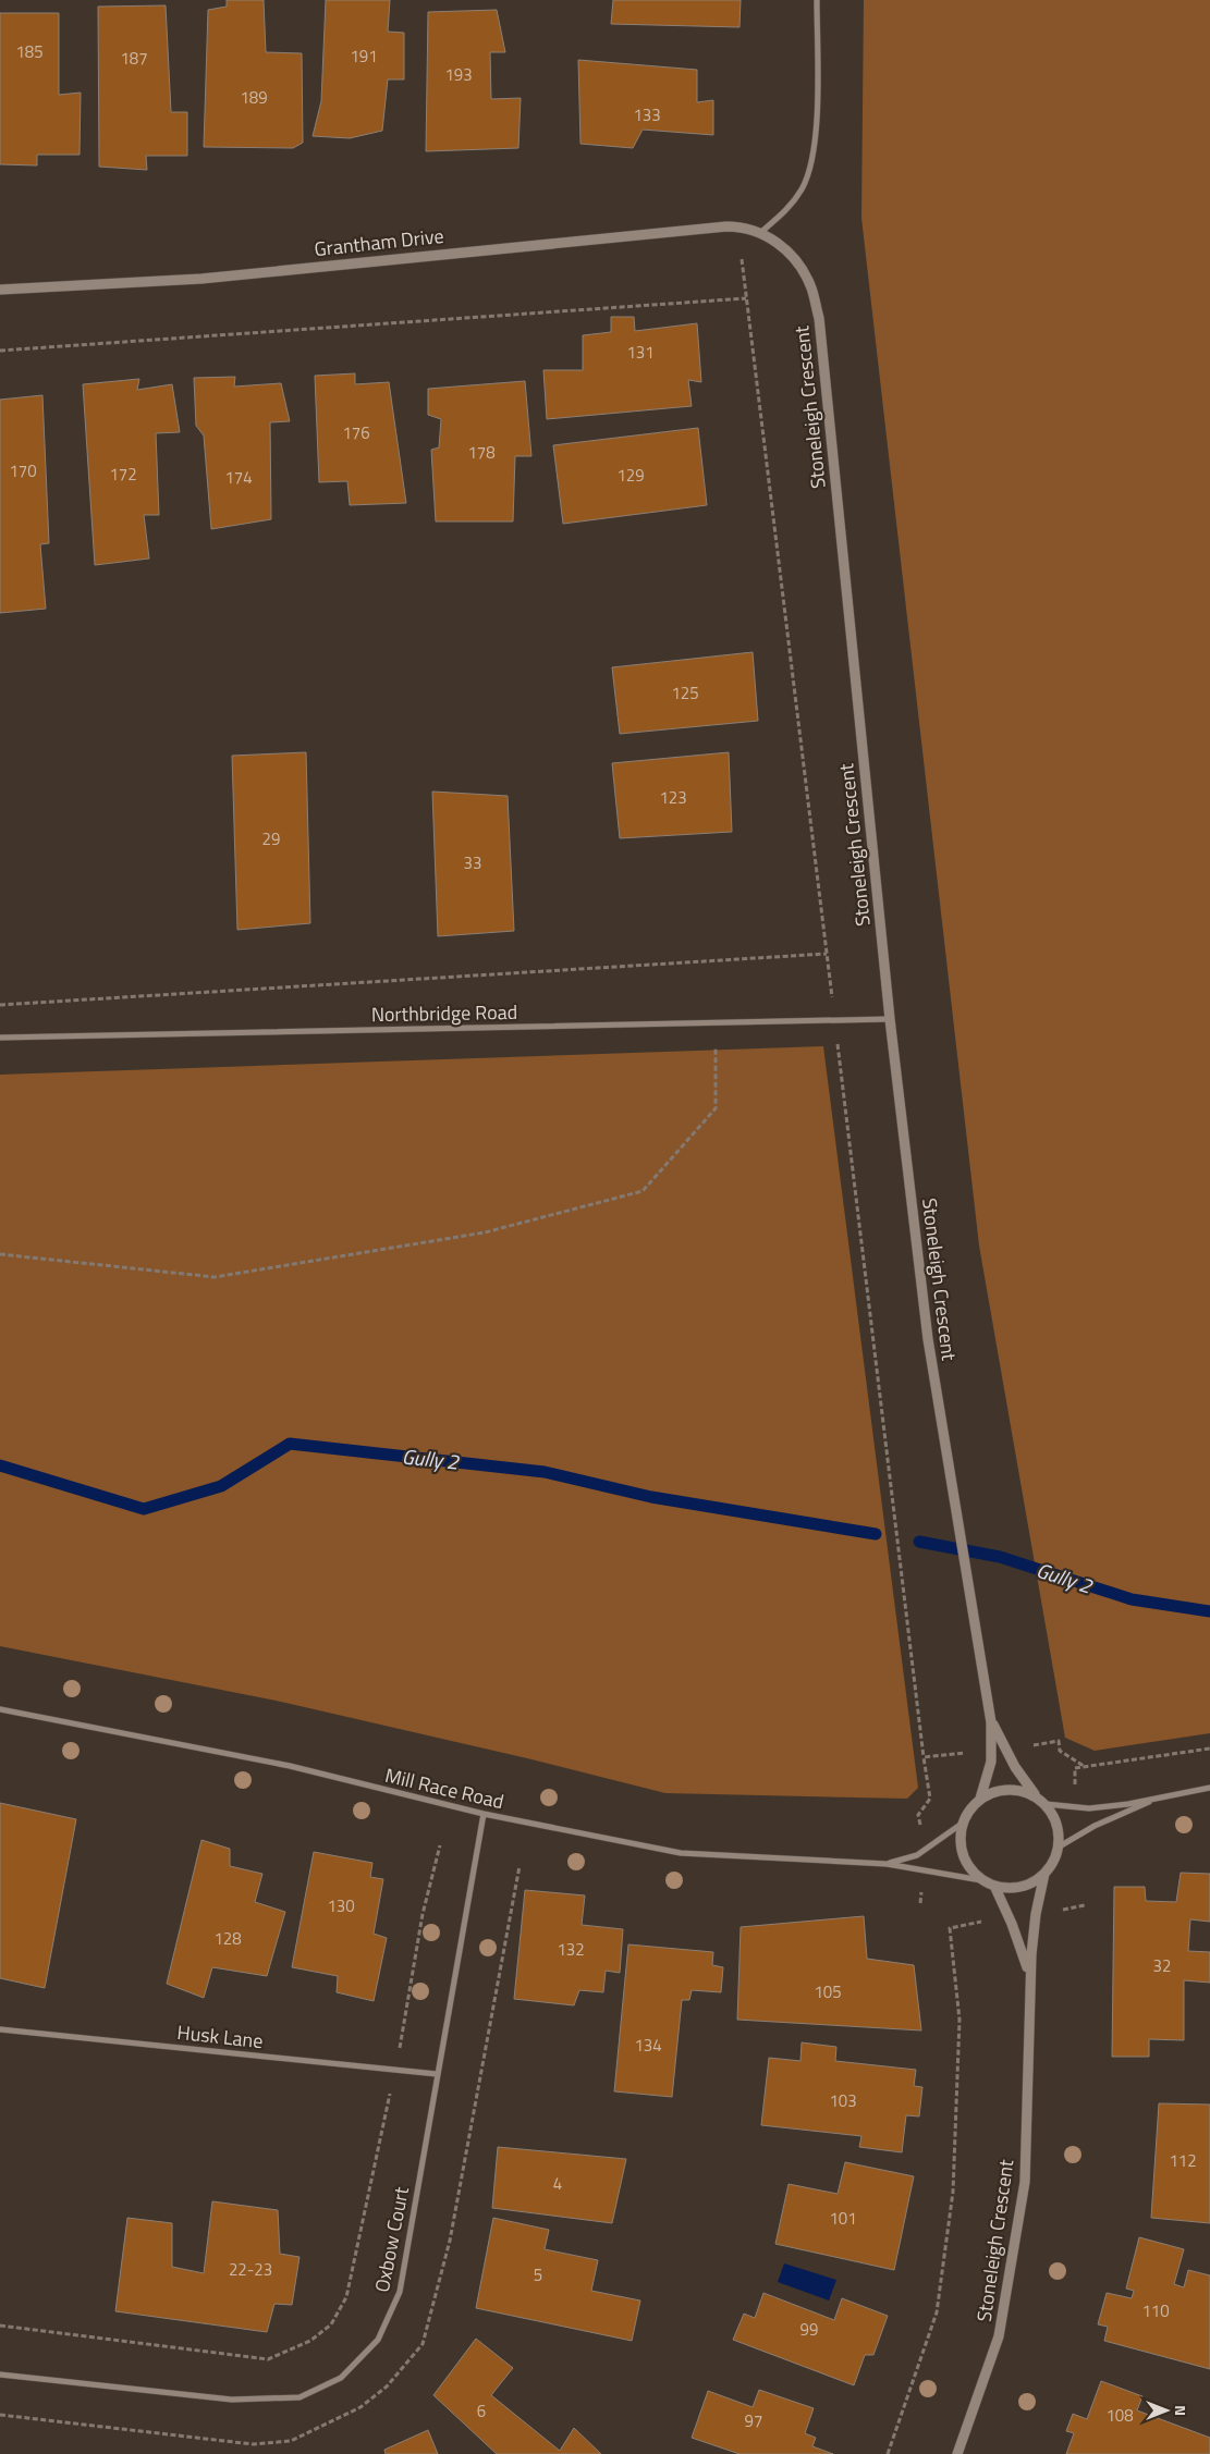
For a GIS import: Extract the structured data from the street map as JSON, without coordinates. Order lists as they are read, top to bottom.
{
  "streets": {
    "street": [
      "Grantham Drive",
      "Stoneleigh Crescent",
      "Northbridge Road",
      "Mill Race Road",
      "Husk Lane",
      "Oxbow Court"
    ]
  },
  "crossings": [
    ["Grantham Drive", "Stoneleigh Crescent"],
    ["Stoneleigh Crescent", "Northbridge Road"],
    ["Stoneleigh Crescent", "Mill Race Road"],
    ["Mill Race Road", "Oxbow Court"],
    ["Husk Lane", "Oxbow Court"]
  ],
  "water": ["Gully 2"],
  "house_numbers": [
    "185",
    "191",
    "187",
    "193",
    "189",
    "133",
    "131",
    "176",
    "178",
    "170",
    "172",
    "129",
    "174",
    "125",
    "123",
    "29",
    "33",
    "130",
    "128",
    "132",
    "32",
    "105",
    "134",
    "103",
    "112",
    "4",
    "101",
    "22-23",
    "5",
    "110",
    "99",
    "6",
    "108",
    "97"
  ],
  "north": "right"
}
